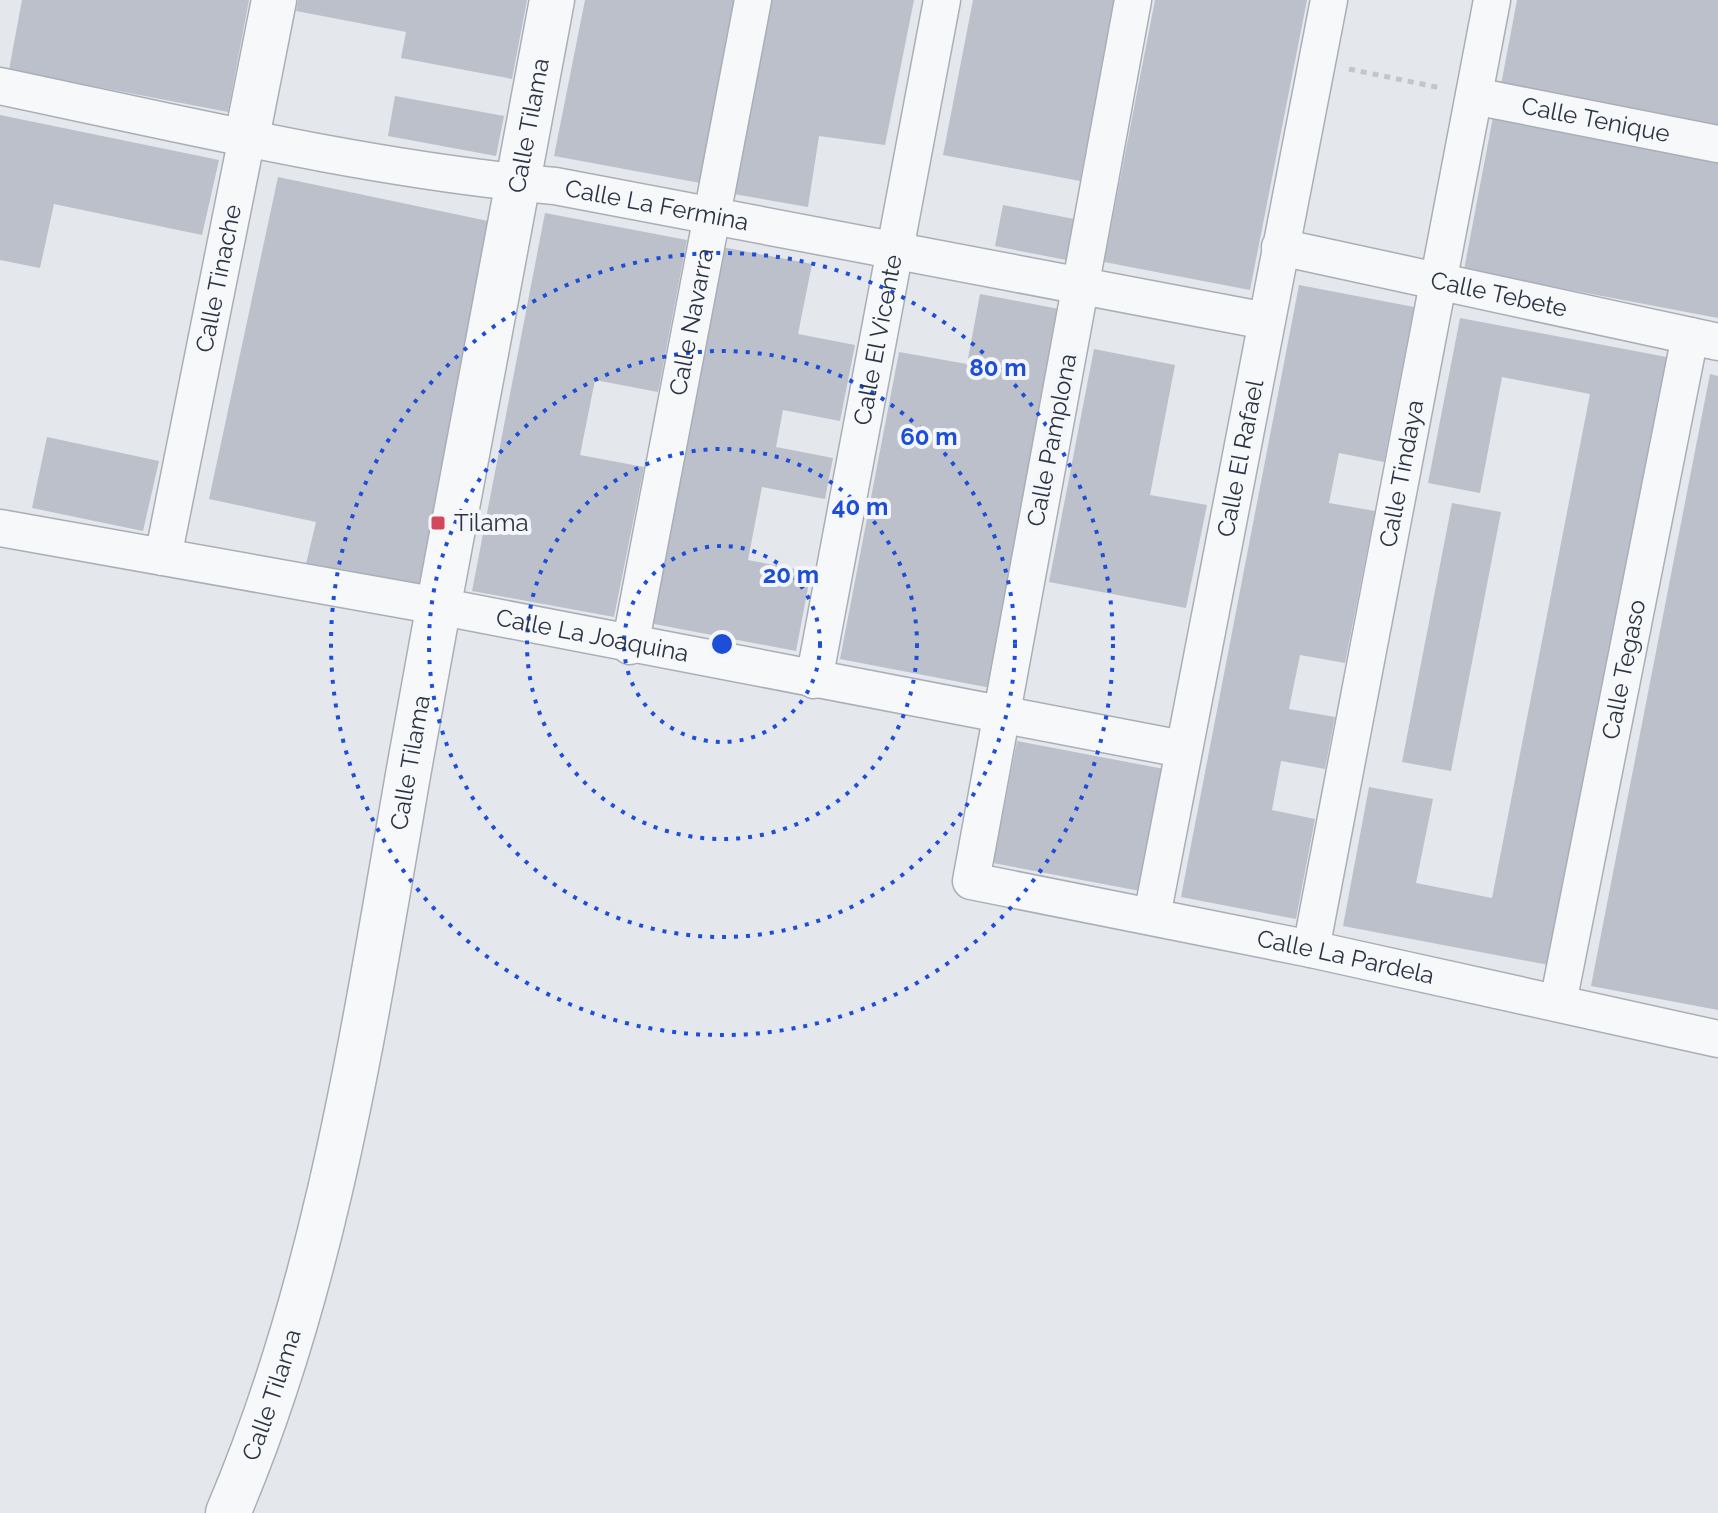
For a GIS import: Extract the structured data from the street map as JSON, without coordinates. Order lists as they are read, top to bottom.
{
  "streets": {
    "street": [
      "Calle Tenique",
      "Calle Tilama",
      "Calle La Fermina",
      "Calle Tinache",
      "Calle Tebete",
      "Calle Navarra",
      "Calle El Vicente",
      "Calle Pamplona",
      "Calle El Rafael",
      "Calle Tindaya",
      "Calle La Joaquina",
      "Calle Tegaso",
      "Calle La Pardela"
    ]
  },
  "crossings": [
    ["Calle Tenique", "Calle Tindaya"],
    ["Calle Tilama", "Calle La Fermina"],
    ["Calle Tilama", "Calle La Joaquina"],
    ["Calle La Fermina", "Calle Tinache"],
    ["Calle La Fermina", "Calle Navarra"],
    ["Calle La Fermina", "Calle El Vicente"],
    ["Calle La Fermina", "Calle Pamplona"],
    ["Calle La Fermina", "Calle El Rafael"],
    ["Calle Tinache", "Calle La Joaquina"],
    ["Calle Tebete", "Calle El Rafael"],
    ["Calle Tebete", "Calle Tindaya"],
    ["Calle Tebete", "Calle Tegaso"],
    ["Calle Navarra", "Calle La Joaquina"],
    ["Calle El Vicente", "Calle La Joaquina"],
    ["Calle Pamplona", "Calle La Joaquina"],
    ["Calle Pamplona", "Calle La Pardela"],
    ["Calle El Rafael", "Calle La Joaquina"],
    ["Calle El Rafael", "Calle La Pardela"],
    ["Calle Tindaya", "Calle La Pardela"],
    ["Calle Tegaso", "Calle La Pardela"]
  ],
  "places": {
    "transit": ["Tilama"]
  },
  "rings": [
    "80 m",
    "60 m",
    "40 m",
    "20 m"
  ]
}
